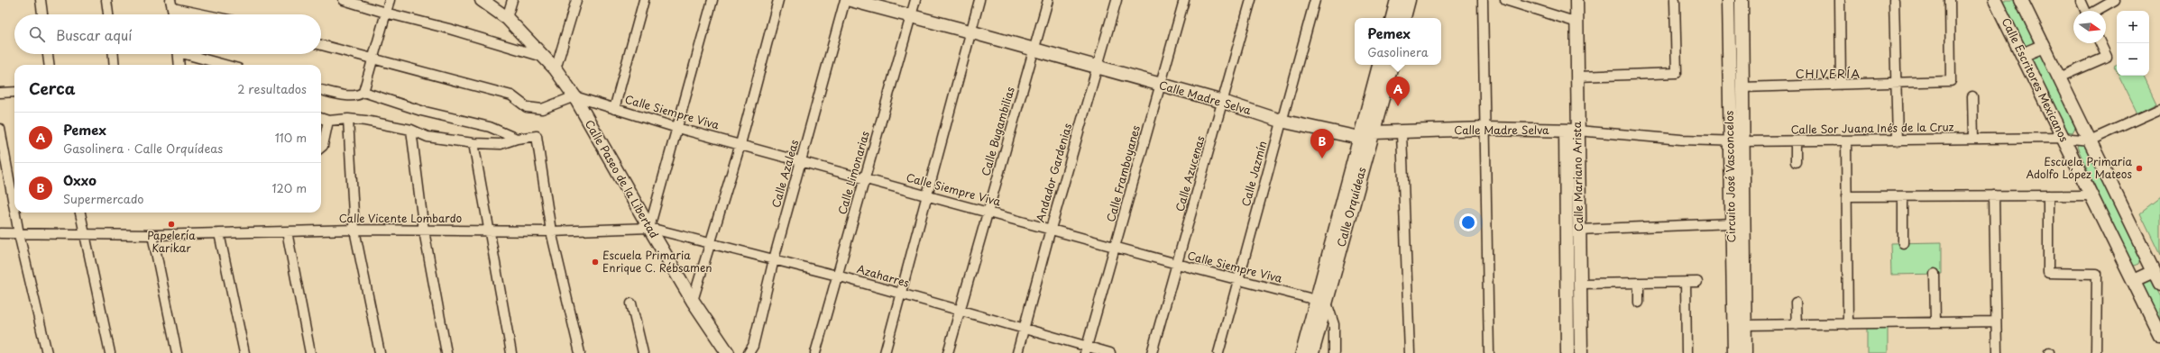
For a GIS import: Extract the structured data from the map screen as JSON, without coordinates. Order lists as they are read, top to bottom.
{
  "streets": {
    "street": [
      "Calle Escritores Mexicanos",
      "Calle Madre Selva",
      "Calle Siempre Viva",
      "Calle Sor Juana Inés de la Cruz",
      "Calle Bugambilias",
      "Calle Limonarias",
      "Andador Gardenias",
      "Calle Azaleas",
      "Calle Framboyanes",
      "Calle Azucenas",
      "Calle Jazmín",
      "Calle Mariano Arista",
      "Circuito José Vasconcelos",
      "Calle Paseo de la Libertad",
      "Calle Orquídeas",
      "Calle Vicente Lombardo",
      "Azaharres"
    ]
  },
  "crossings": [
    ["Calle Escritores Mexicanos", "Calle Sor Juana Inés de la Cruz"],
    ["Calle Madre Selva", "Calle Sor Juana Inés de la Cruz"],
    ["Calle Madre Selva", "Calle Bugambilias"],
    ["Calle Madre Selva", "Calle Limonarias"],
    ["Calle Madre Selva", "Andador Gardenias"],
    ["Calle Madre Selva", "Calle Framboyanes"],
    ["Calle Madre Selva", "Calle Azucenas"],
    ["Calle Madre Selva", "Calle Jazmín"],
    ["Calle Madre Selva", "Calle Mariano Arista"],
    ["Calle Madre Selva", "Calle Orquídeas"],
    ["Calle Siempre Viva", "Calle Bugambilias"],
    ["Calle Siempre Viva", "Calle Limonarias"],
    ["Calle Siempre Viva", "Andador Gardenias"],
    ["Calle Siempre Viva", "Calle Azaleas"],
    ["Calle Siempre Viva", "Calle Framboyanes"],
    ["Calle Siempre Viva", "Calle Azucenas"],
    ["Calle Siempre Viva", "Calle Jazmín"],
    ["Calle Siempre Viva", "Calle Paseo de la Libertad"],
    ["Calle Siempre Viva", "Calle Orquídeas"],
    ["Calle Sor Juana Inés de la Cruz", "Calle Mariano Arista"],
    ["Calle Sor Juana Inés de la Cruz", "Circuito José Vasconcelos"],
    ["Calle Bugambilias", "Azaharres"],
    ["Calle Limonarias", "Azaharres"],
    ["Andador Gardenias", "Azaharres"],
    ["Calle Azaleas", "Azaharres"],
    ["Calle Framboyanes", "Azaharres"],
    ["Calle Paseo de la Libertad", "Calle Vicente Lombardo"],
    ["Calle Paseo de la Libertad", "Azaharres"],
    ["Calle Vicente Lombardo", "Azaharres"]
  ],
  "districts": ["CHIVERÍA"],
  "places": ["Escuela Primaria Adolfo López Mateos", "Papelería Karikar", "Escuela Primaria Enrique C. Rébsamen"],
  "north": "right",
  "page": {
    "map_buttons": ["+", "−"],
    "search": "Buscar aquí",
    "popup": ["Pemex", "Gasolinera"],
    "heading": ["Cerca", "2 resultados"],
    "pins": ["A", "B"],
    "list": [
      {
        "mark": "A",
        "name": "Pemex",
        "note": "Gasolinera · Calle Orquídeas",
        "value": "110 m"
      },
      {
        "mark": "B",
        "name": "Oxxo",
        "note": "Supermercado",
        "value": "120 m"
      }
    ]
  }
}
